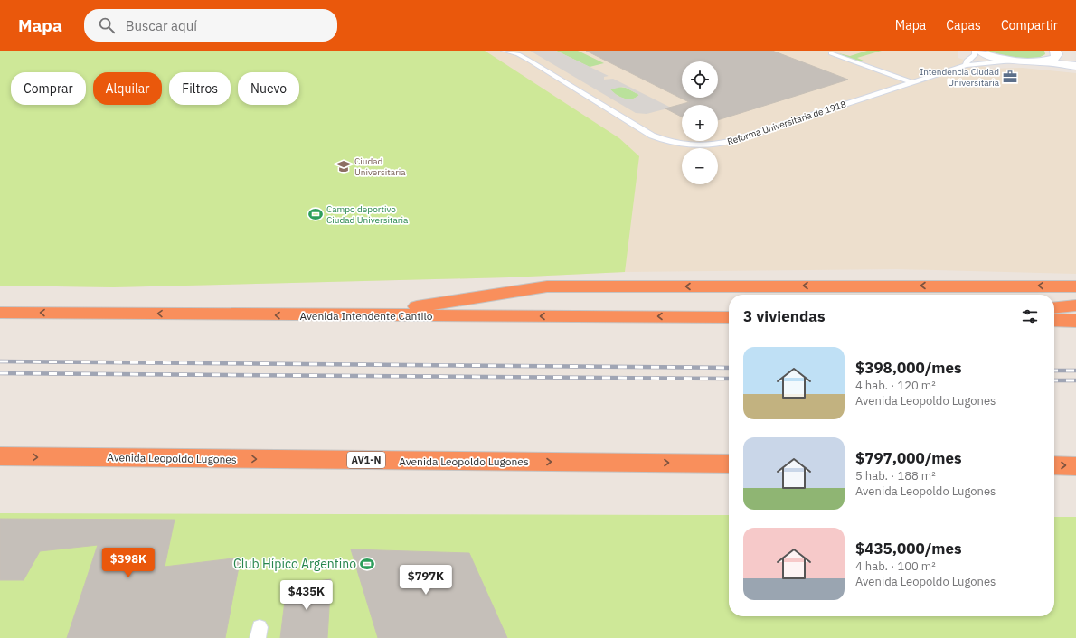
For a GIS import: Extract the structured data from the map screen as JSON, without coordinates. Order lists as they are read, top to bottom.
{
  "streets": {
    "highway": ["Avenida Intendente Cantilo", "Avenida Leopoldo Lugones", "AV1-N"],
    "lane": ["Reforma Universitaria de 1918"]
  },
  "places": {
    "office": ["Intendencia Ciudad Universitaria"],
    "school or university": ["Ciudad Universitaria"],
    "sports": ["Campo deportivo Ciudad Universitaria", "Club Hípico Argentino"]
  },
  "page": {
    "header": "Mapa",
    "search": "Buscar aquí",
    "nav": ["Mapa", "Capas", "Compartir"],
    "map_buttons": ["+", "−"],
    "chip": [
      "Comprar",
      "Alquilar",
      "Filtros",
      "Nuevo"
    ],
    "heading": "3 viviendas",
    "list": [
      {
        "name": "$398,000/mes",
        "note": "4 hab. · 120 m² · Avenida Leopoldo Lugones"
      },
      {
        "name": "$797,000/mes",
        "note": "5 hab. · 188 m² · Avenida Leopoldo Lugones"
      },
      {
        "name": "$435,000/mes",
        "note": "4 hab. · 100 m² · Avenida Leopoldo Lugones"
      }
    ],
    "price": ["$398K", "$797K", "$435K"]
  }
}
